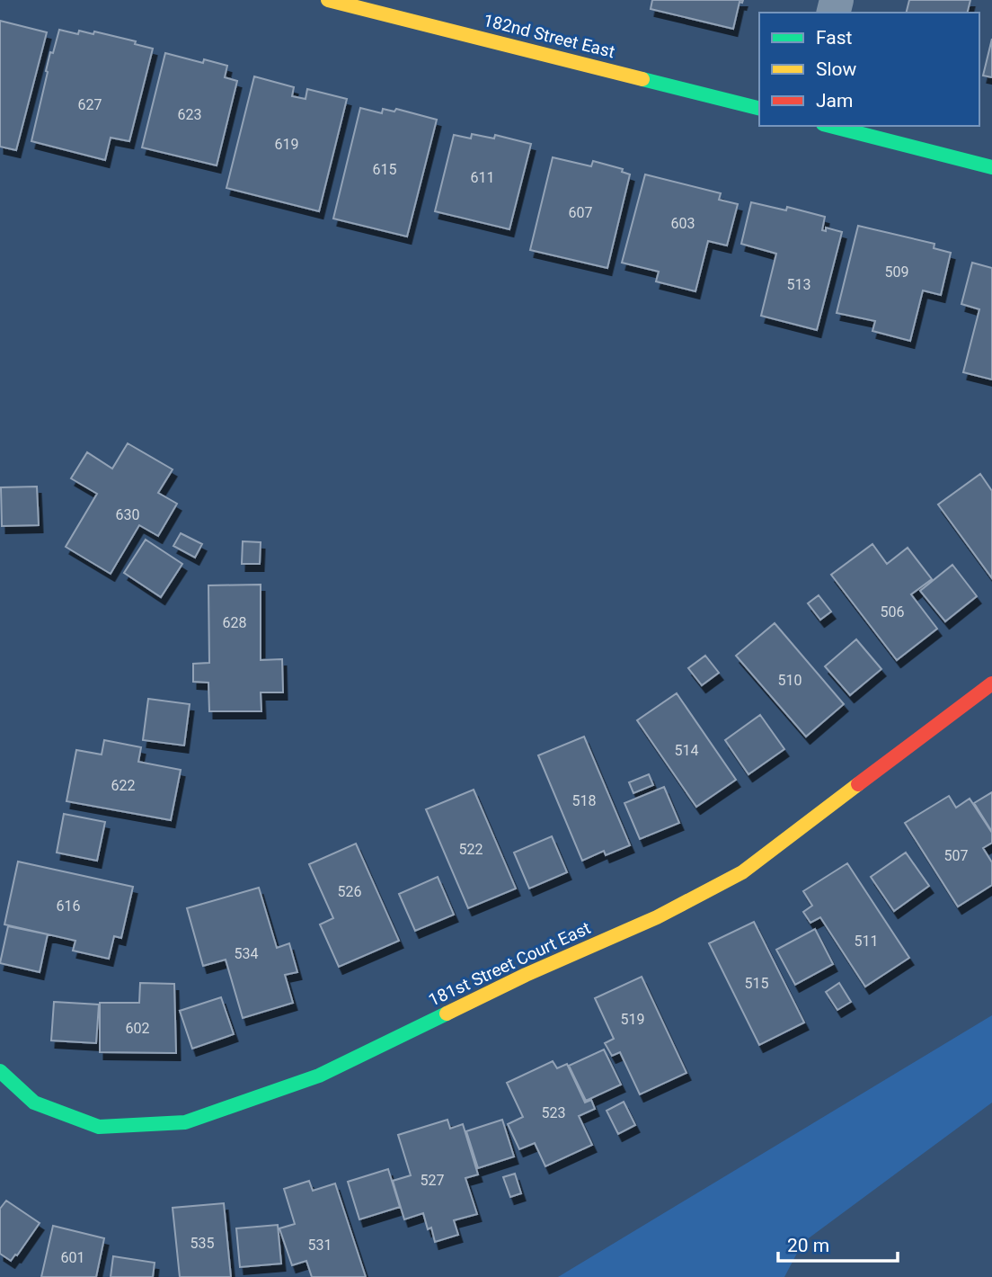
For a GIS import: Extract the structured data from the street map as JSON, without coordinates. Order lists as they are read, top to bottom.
{
  "streets": {
    "street": ["182nd Street East", "181st Street Court East"]
  },
  "house_numbers": [
    "627",
    "623",
    "619",
    "615",
    "611",
    "607",
    "603",
    "509",
    "513",
    "630",
    "506",
    "628",
    "510",
    "514",
    "622",
    "518",
    "522",
    "507",
    "526",
    "616",
    "511",
    "534",
    "515",
    "519",
    "602",
    "523",
    "527",
    "535",
    "531",
    "601"
  ],
  "legend": ["Fast", "Slow", "Jam"],
  "scale_bar": "20 m"
}
